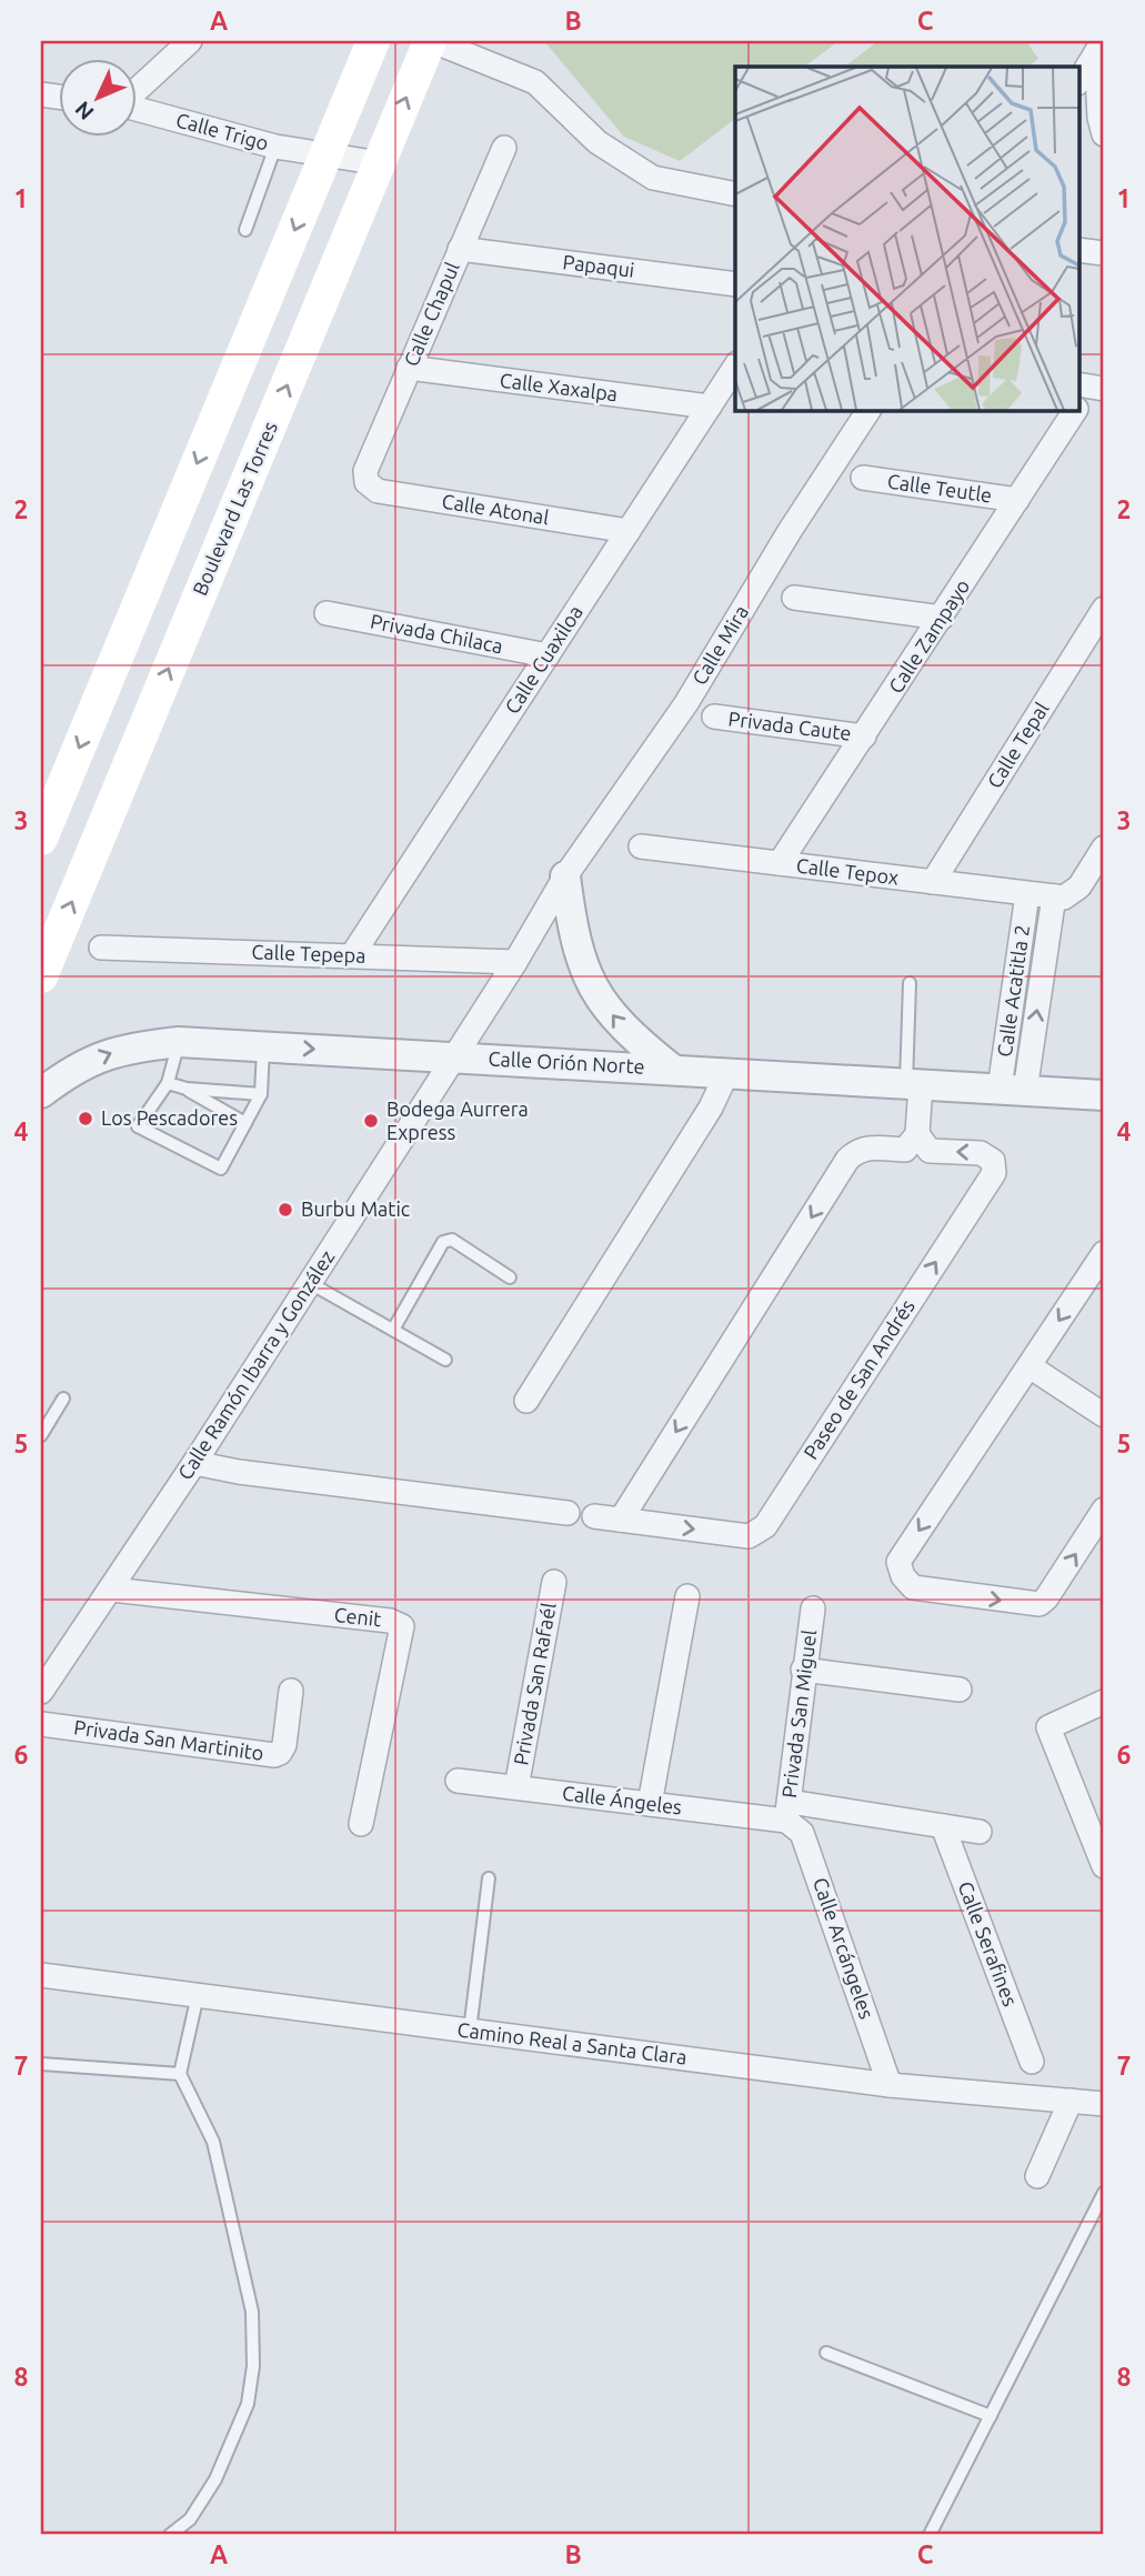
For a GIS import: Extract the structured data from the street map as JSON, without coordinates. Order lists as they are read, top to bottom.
{
  "streets": {
    "main road": ["Boulevard Las Torres"],
    "street": [
      "Calle Trigo",
      "Papaqui",
      "Calle Chapul",
      "Calle Xaxalpa",
      "Calle Teutle",
      "Calle Atonal",
      "Privada Chilaca",
      "Calle Zampayo",
      "Calle Mira",
      "Calle Cuaxiloa",
      "Privada Caute",
      "Calle Tepal",
      "Calle Tepox",
      "Calle Tepepa",
      "Calle Acatitla 2",
      "Calle Orión Norte",
      "Calle Ramón Ibarra y González",
      "Paseo de San Andrés",
      "Cenit",
      "Privada San Rafaél",
      "Privada San Miguel",
      "Privada San Martinito",
      "Calle Ángeles",
      "Calle Serafines",
      "Calle Arcángeles",
      "Camino Real a Santa Clara"
    ]
  },
  "crossings": [
    ["Calle Trigo", "Boulevard Las Torres"],
    ["Papaqui", "Calle Chapul"],
    ["Calle Chapul", "Calle Xaxalpa"],
    ["Calle Chapul", "Calle Atonal"],
    ["Calle Xaxalpa", "Calle Cuaxiloa"],
    ["Calle Teutle", "Calle Zampayo"],
    ["Calle Atonal", "Calle Cuaxiloa"],
    ["Privada Chilaca", "Calle Cuaxiloa"],
    ["Calle Zampayo", "Privada Caute"],
    ["Calle Zampayo", "Calle Tepox"],
    ["Calle Mira", "Calle Ramón Ibarra y González"],
    ["Calle Cuaxiloa", "Calle Tepepa"],
    ["Calle Tepal", "Calle Tepox"],
    ["Calle Tepox", "Calle Acatitla 2"],
    ["Calle Tepepa", "Calle Ramón Ibarra y González"],
    ["Calle Acatitla 2", "Calle Orión Norte"],
    ["Calle Orión Norte", "Calle Ramón Ibarra y González"],
    ["Calle Ramón Ibarra y González", "Cenit"],
    ["Privada San Rafaél", "Calle Ángeles"],
    ["Privada San Miguel", "Calle Ángeles"],
    ["Privada San Miguel", "Calle Arcángeles"],
    ["Calle Ángeles", "Calle Serafines"],
    ["Calle Ángeles", "Calle Arcángeles"],
    ["Calle Arcángeles", "Camino Real a Santa Clara"]
  ],
  "places": ["Los Pescadores", "Bodega Aurrera Express", "Burbu Matic"],
  "north": "bottom left",
  "grid": {
    "columns": ["A", "B", "C"],
    "rows": [
      "1",
      "2",
      "3",
      "4",
      "5",
      "6",
      "7",
      "8"
    ]
  }
}
